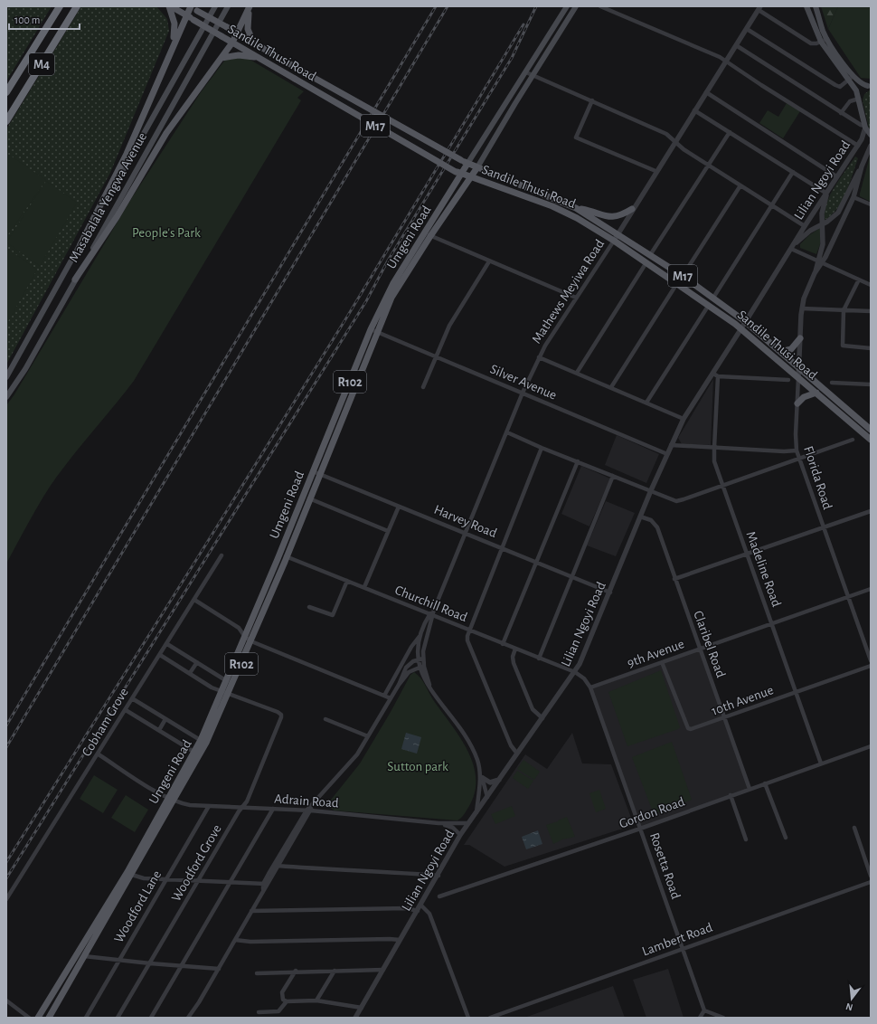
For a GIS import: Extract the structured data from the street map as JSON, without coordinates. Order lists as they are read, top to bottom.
{
  "streets": {
    "highway": ["M4"],
    "main road": [
      "Sandile Thusi Road",
      "M17",
      "Masabalala Yengwa Avenue",
      "Umgeni Road",
      "R102"
    ],
    "street": [
      "Lilian Ngoyi Road",
      "Mathews Meyiwa Road",
      "Silver Avenue",
      "Florida Road",
      "Harvey Road",
      "Madeline Road",
      "Churchill Road",
      "Claribel Road",
      "9th Avenue",
      "10th Avenue",
      "Cobham Grove",
      "Adrain Road",
      "Gordon Road",
      "Woodford Grove",
      "Rosetta Road",
      "Woodford Lane",
      "Lambert Road"
    ]
  },
  "crossings": [
    ["Sandile Thusi Road", "Lilian Ngoyi Road"],
    ["Sandile Thusi Road", "Umgeni Road"],
    ["Sandile Thusi Road", "Mathews Meyiwa Road"],
    ["Sandile Thusi Road", "Florida Road"],
    ["Lilian Ngoyi Road", "Silver Avenue"],
    ["Lilian Ngoyi Road", "Florida Road"],
    ["Lilian Ngoyi Road", "Harvey Road"],
    ["Lilian Ngoyi Road", "Madeline Road"],
    ["Lilian Ngoyi Road", "Churchill Road"],
    ["Lilian Ngoyi Road", "Claribel Road"],
    ["Lilian Ngoyi Road", "Adrain Road"],
    ["Lilian Ngoyi Road", "Rosetta Road"],
    ["Umgeni Road", "Silver Avenue"],
    ["Umgeni Road", "Harvey Road"],
    ["Umgeni Road", "Churchill Road"],
    ["Umgeni Road", "Adrain Road"],
    ["Umgeni Road", "Woodford Grove"],
    ["Mathews Meyiwa Road", "Silver Avenue"],
    ["Mathews Meyiwa Road", "Harvey Road"],
    ["Mathews Meyiwa Road", "Churchill Road"],
    ["Florida Road", "9th Avenue"],
    ["Madeline Road", "9th Avenue"],
    ["Madeline Road", "10th Avenue"],
    ["Madeline Road", "Gordon Road"],
    ["Churchill Road", "Rosetta Road"],
    ["Claribel Road", "9th Avenue"],
    ["Claribel Road", "10th Avenue"],
    ["Claribel Road", "Gordon Road"],
    ["9th Avenue", "10th Avenue"],
    ["9th Avenue", "Rosetta Road"],
    ["Cobham Grove", "Adrain Road"],
    ["Adrain Road", "Woodford Grove"],
    ["Adrain Road", "Woodford Lane"],
    ["Gordon Road", "Rosetta Road"],
    ["Rosetta Road", "Lambert Road"]
  ],
  "parks": ["People's Park", "Sutton park"],
  "scale_bar": "100 m",
  "north": "bottom"
}
